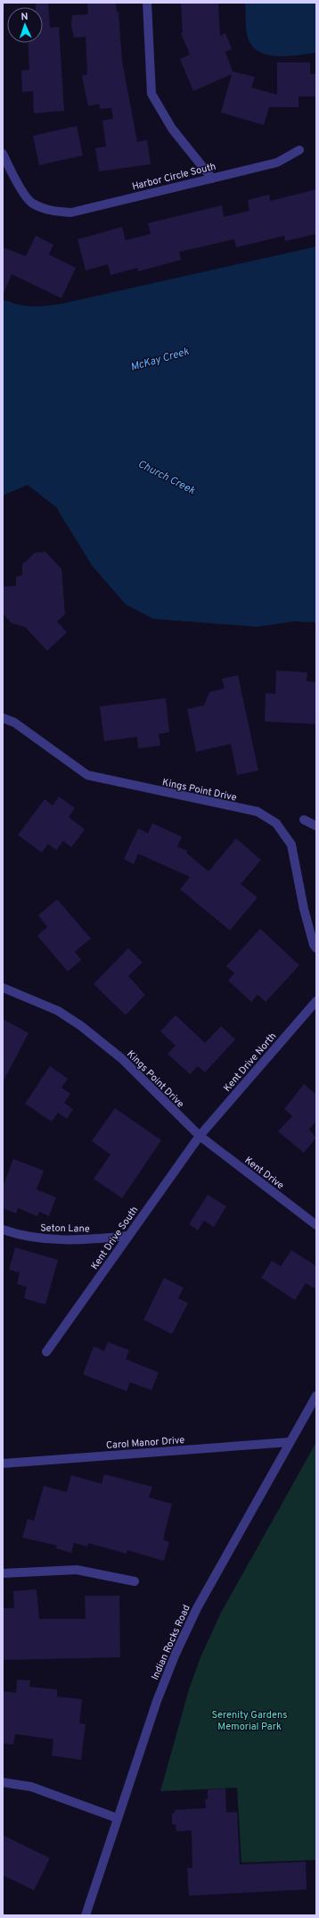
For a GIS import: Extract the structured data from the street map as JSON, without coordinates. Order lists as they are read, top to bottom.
{
  "streets": {
    "street": [
      "Harbor Circle South",
      "Kings Point Drive",
      "Kent Drive North",
      "Kent Drive",
      "Seton Lane",
      "Kent Drive South",
      "Carol Manor Drive",
      "Indian Rocks Road"
    ]
  },
  "crossings": [
    ["Kings Point Drive", "Kent Drive North"],
    ["Kings Point Drive", "Kent Drive"],
    ["Kings Point Drive", "Kent Drive South"],
    ["Kent Drive North", "Kent Drive"],
    ["Kent Drive North", "Kent Drive South"],
    ["Kent Drive", "Kent Drive South"],
    ["Seton Lane", "Kent Drive South"],
    ["Carol Manor Drive", "Indian Rocks Road"]
  ],
  "water": ["McKay Creek", "Church Creek"],
  "parks": ["Serenity Gardens Memorial Park"],
  "north": "top"
}
